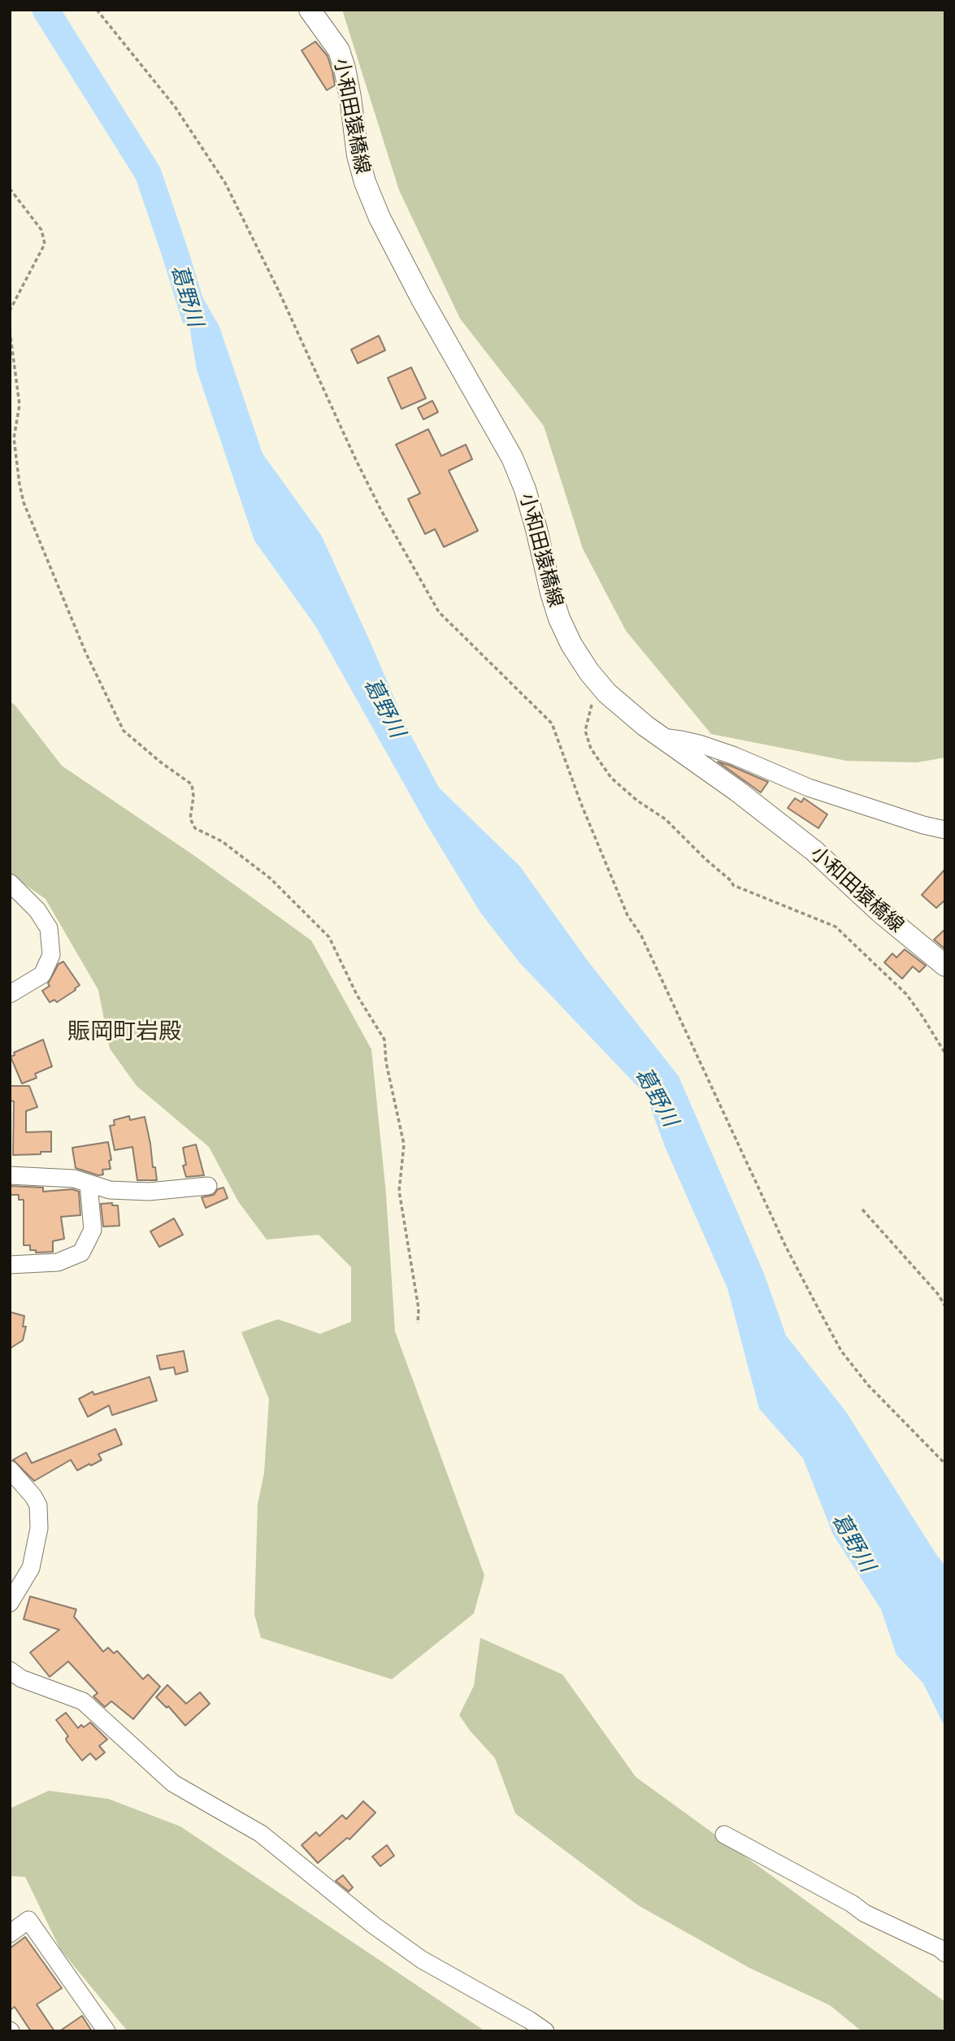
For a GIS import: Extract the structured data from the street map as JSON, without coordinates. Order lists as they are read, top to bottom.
{
  "streets": {
    "main road": ["小和田猿橋線"]
  },
  "districts": ["賑岡町岩殿"],
  "water": ["葛野川"]
}
